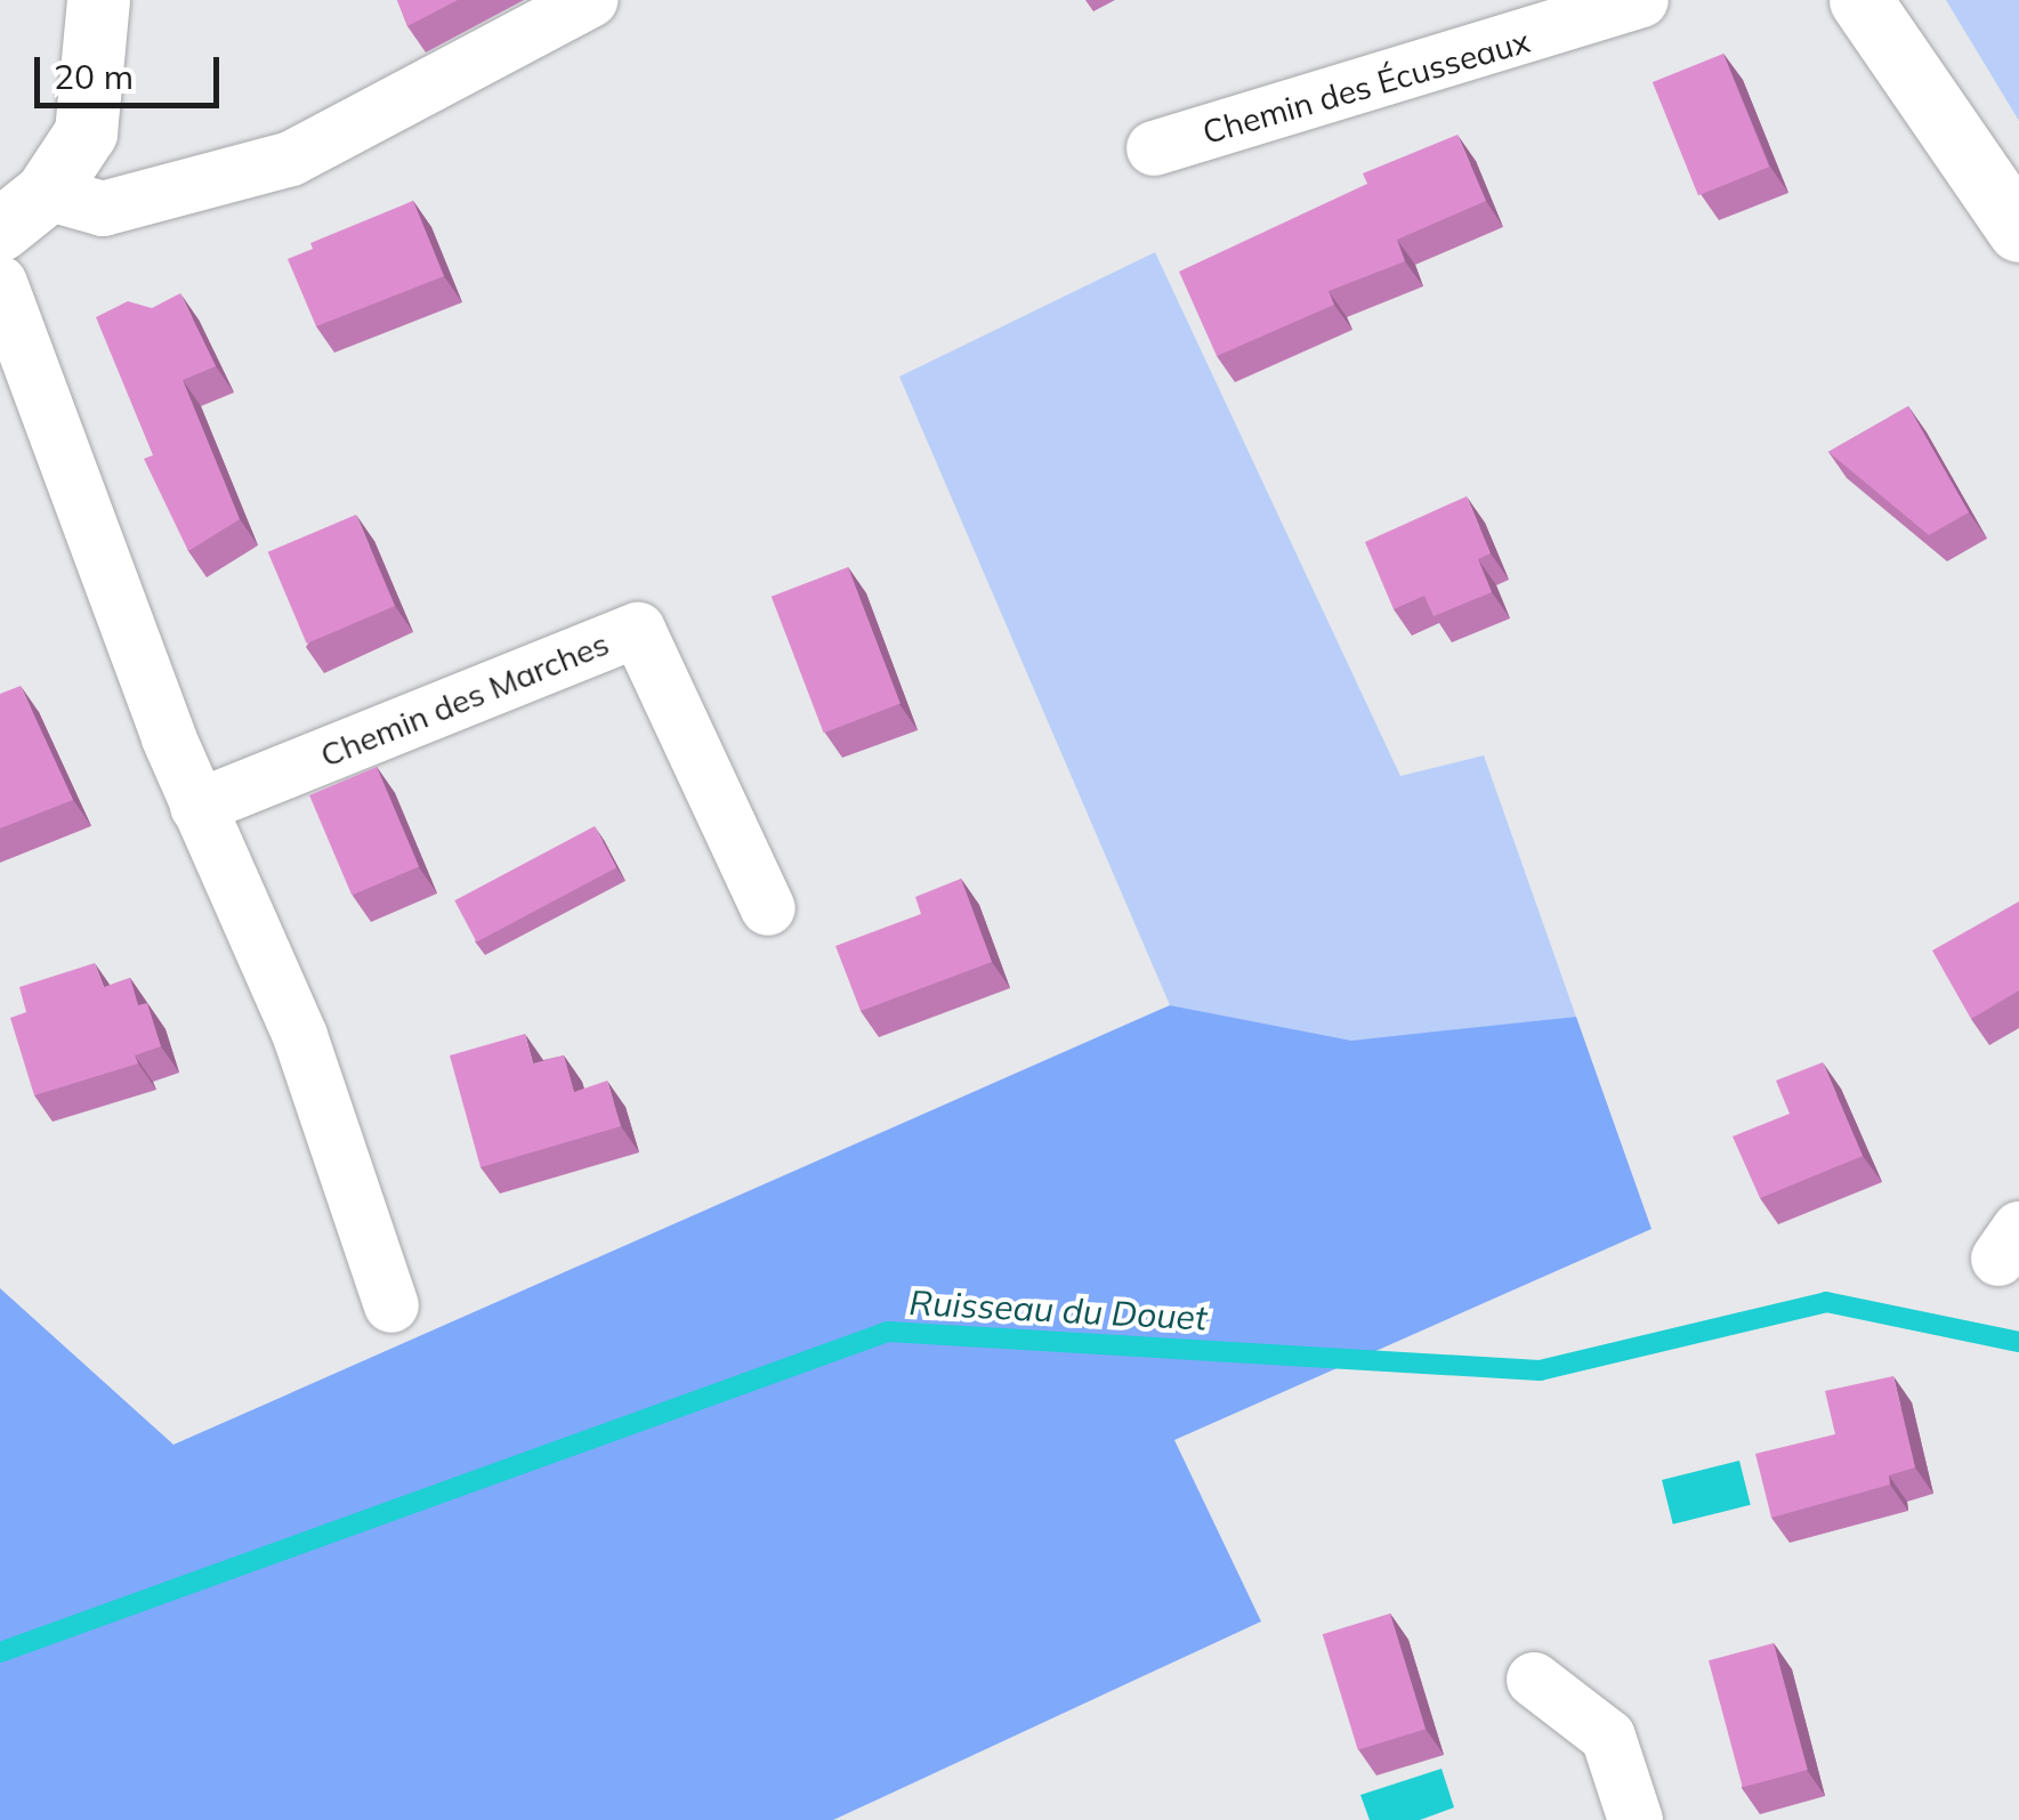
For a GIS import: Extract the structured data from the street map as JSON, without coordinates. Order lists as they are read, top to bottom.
{
  "streets": {
    "street": ["Chemin des Écusseaux", "Chemin des Marches"]
  },
  "water": ["Ruisseau du Douet"],
  "scale_bar": "20 m"
}
